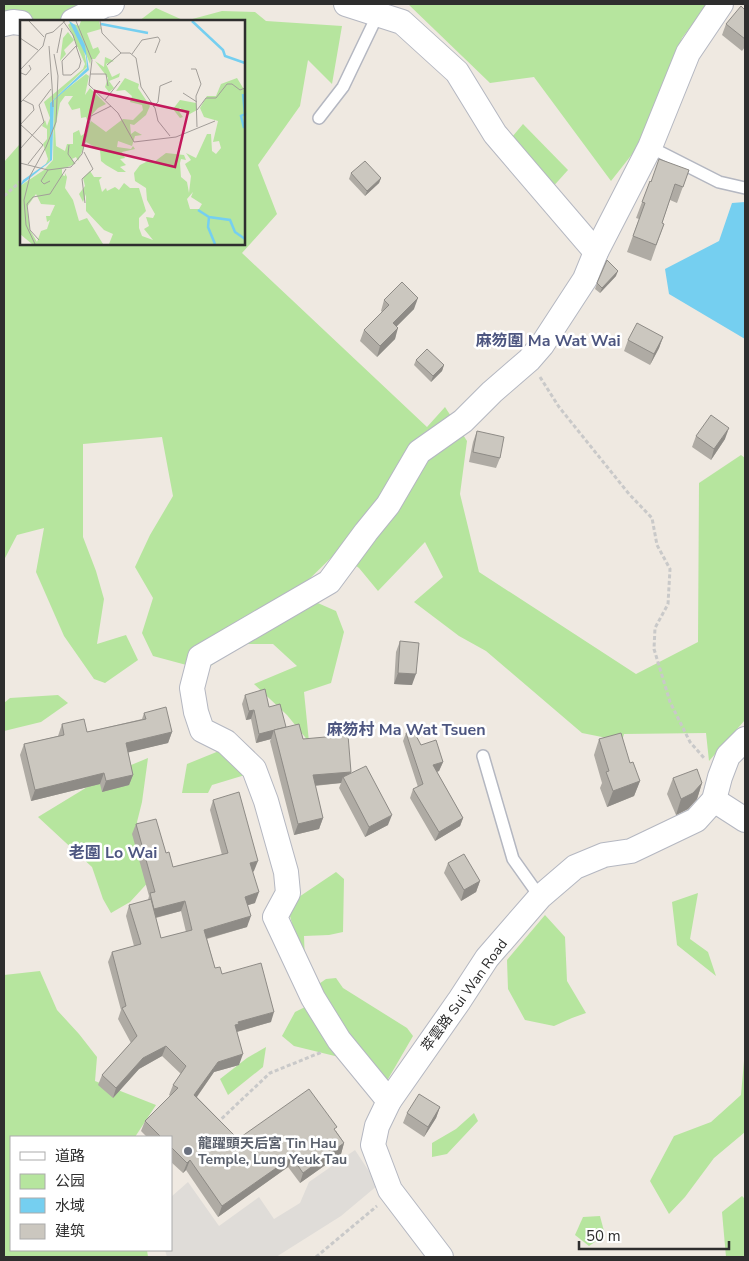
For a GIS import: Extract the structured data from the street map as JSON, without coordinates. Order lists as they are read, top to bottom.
{
  "streets": {
    "street": ["萃雲路 Sui Wan Road"]
  },
  "districts": ["麻笏圍 Ma Wat Wai", "麻笏村 Ma Wat Tsuen", "老圍 Lo Wai"],
  "places": ["龍躍頭天后宮 Tin Hau Temple, Lung Yeuk Tau"],
  "legend": [
    "道路",
    "公园",
    "水域",
    "建筑"
  ],
  "scale_bar": "50 m"
}
